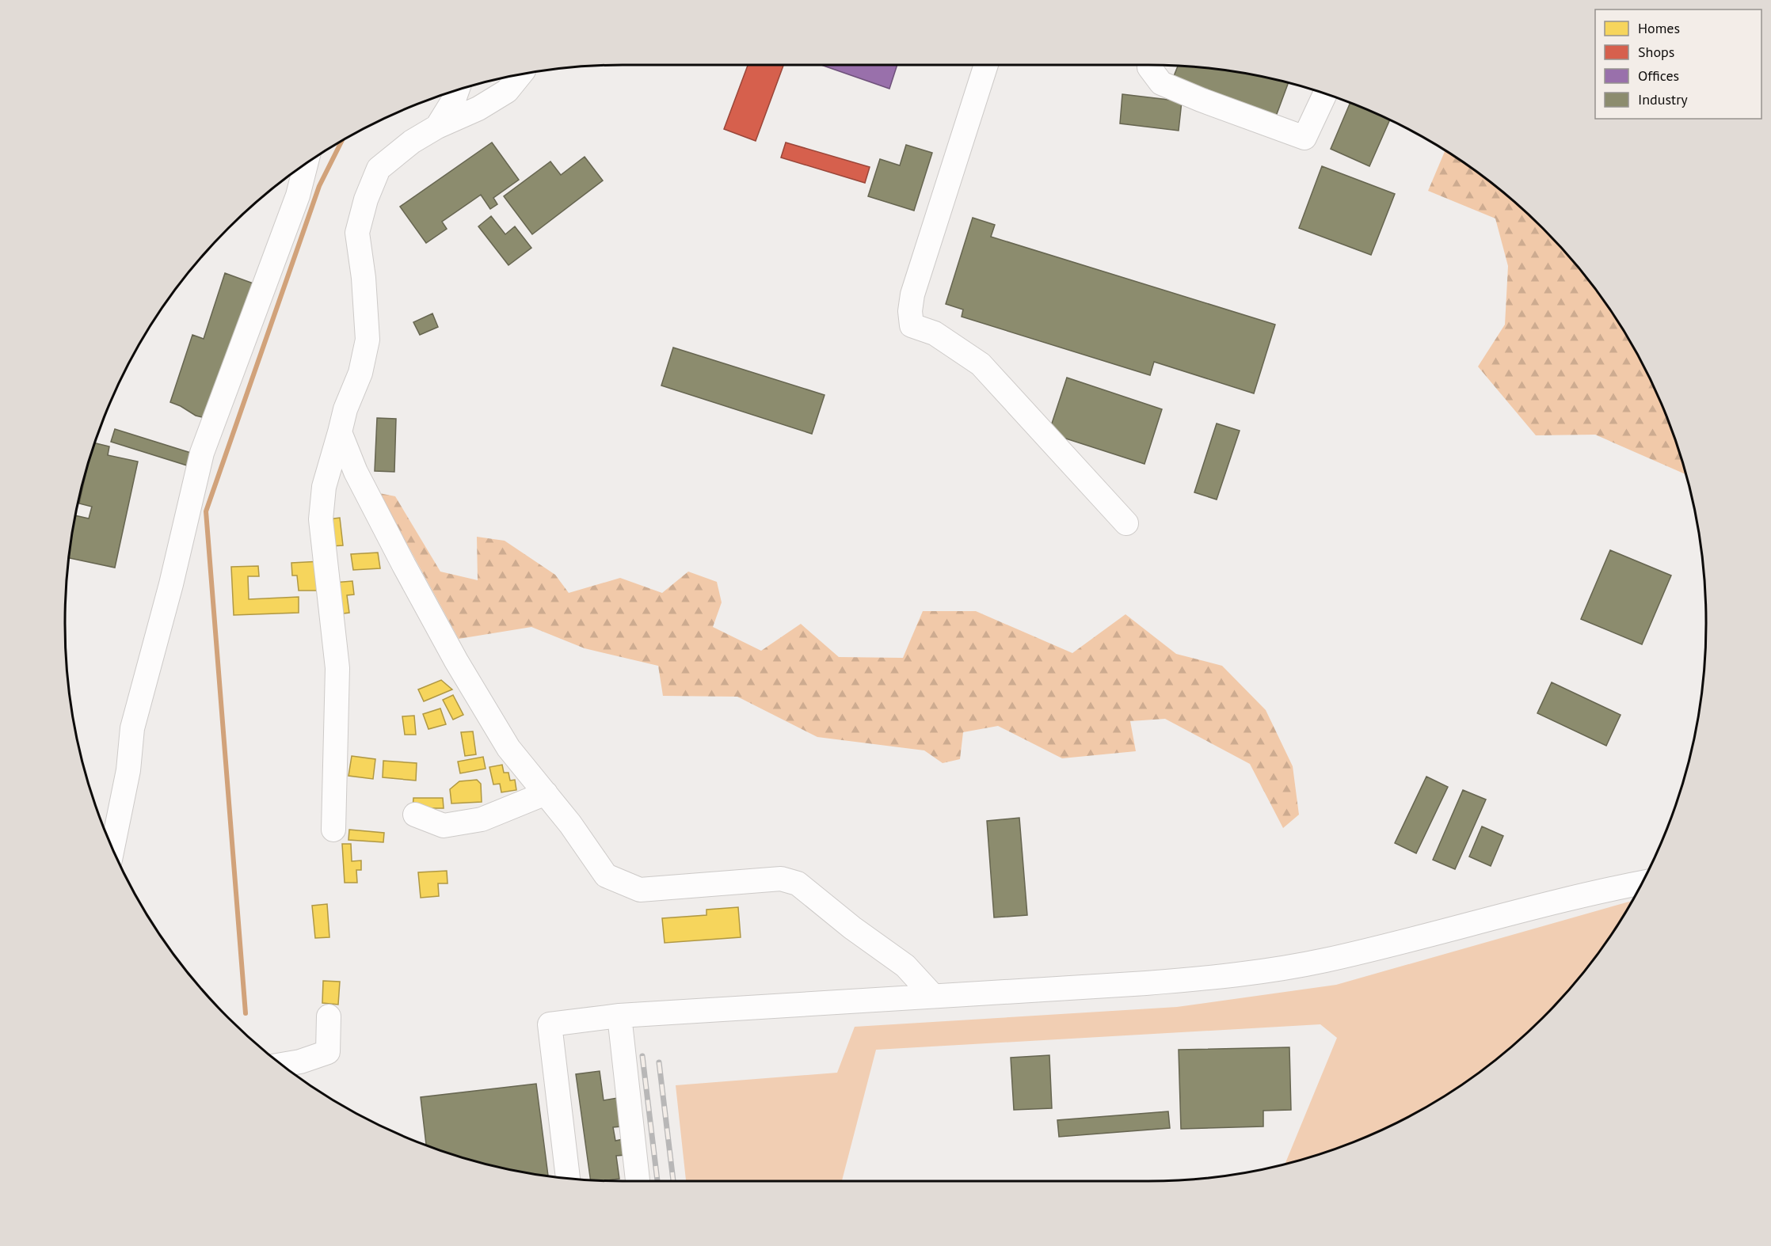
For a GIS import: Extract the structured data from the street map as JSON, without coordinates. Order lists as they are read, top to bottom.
{
  "legend": [
    "Homes",
    "Shops",
    "Offices",
    "Industry"
  ]
}
